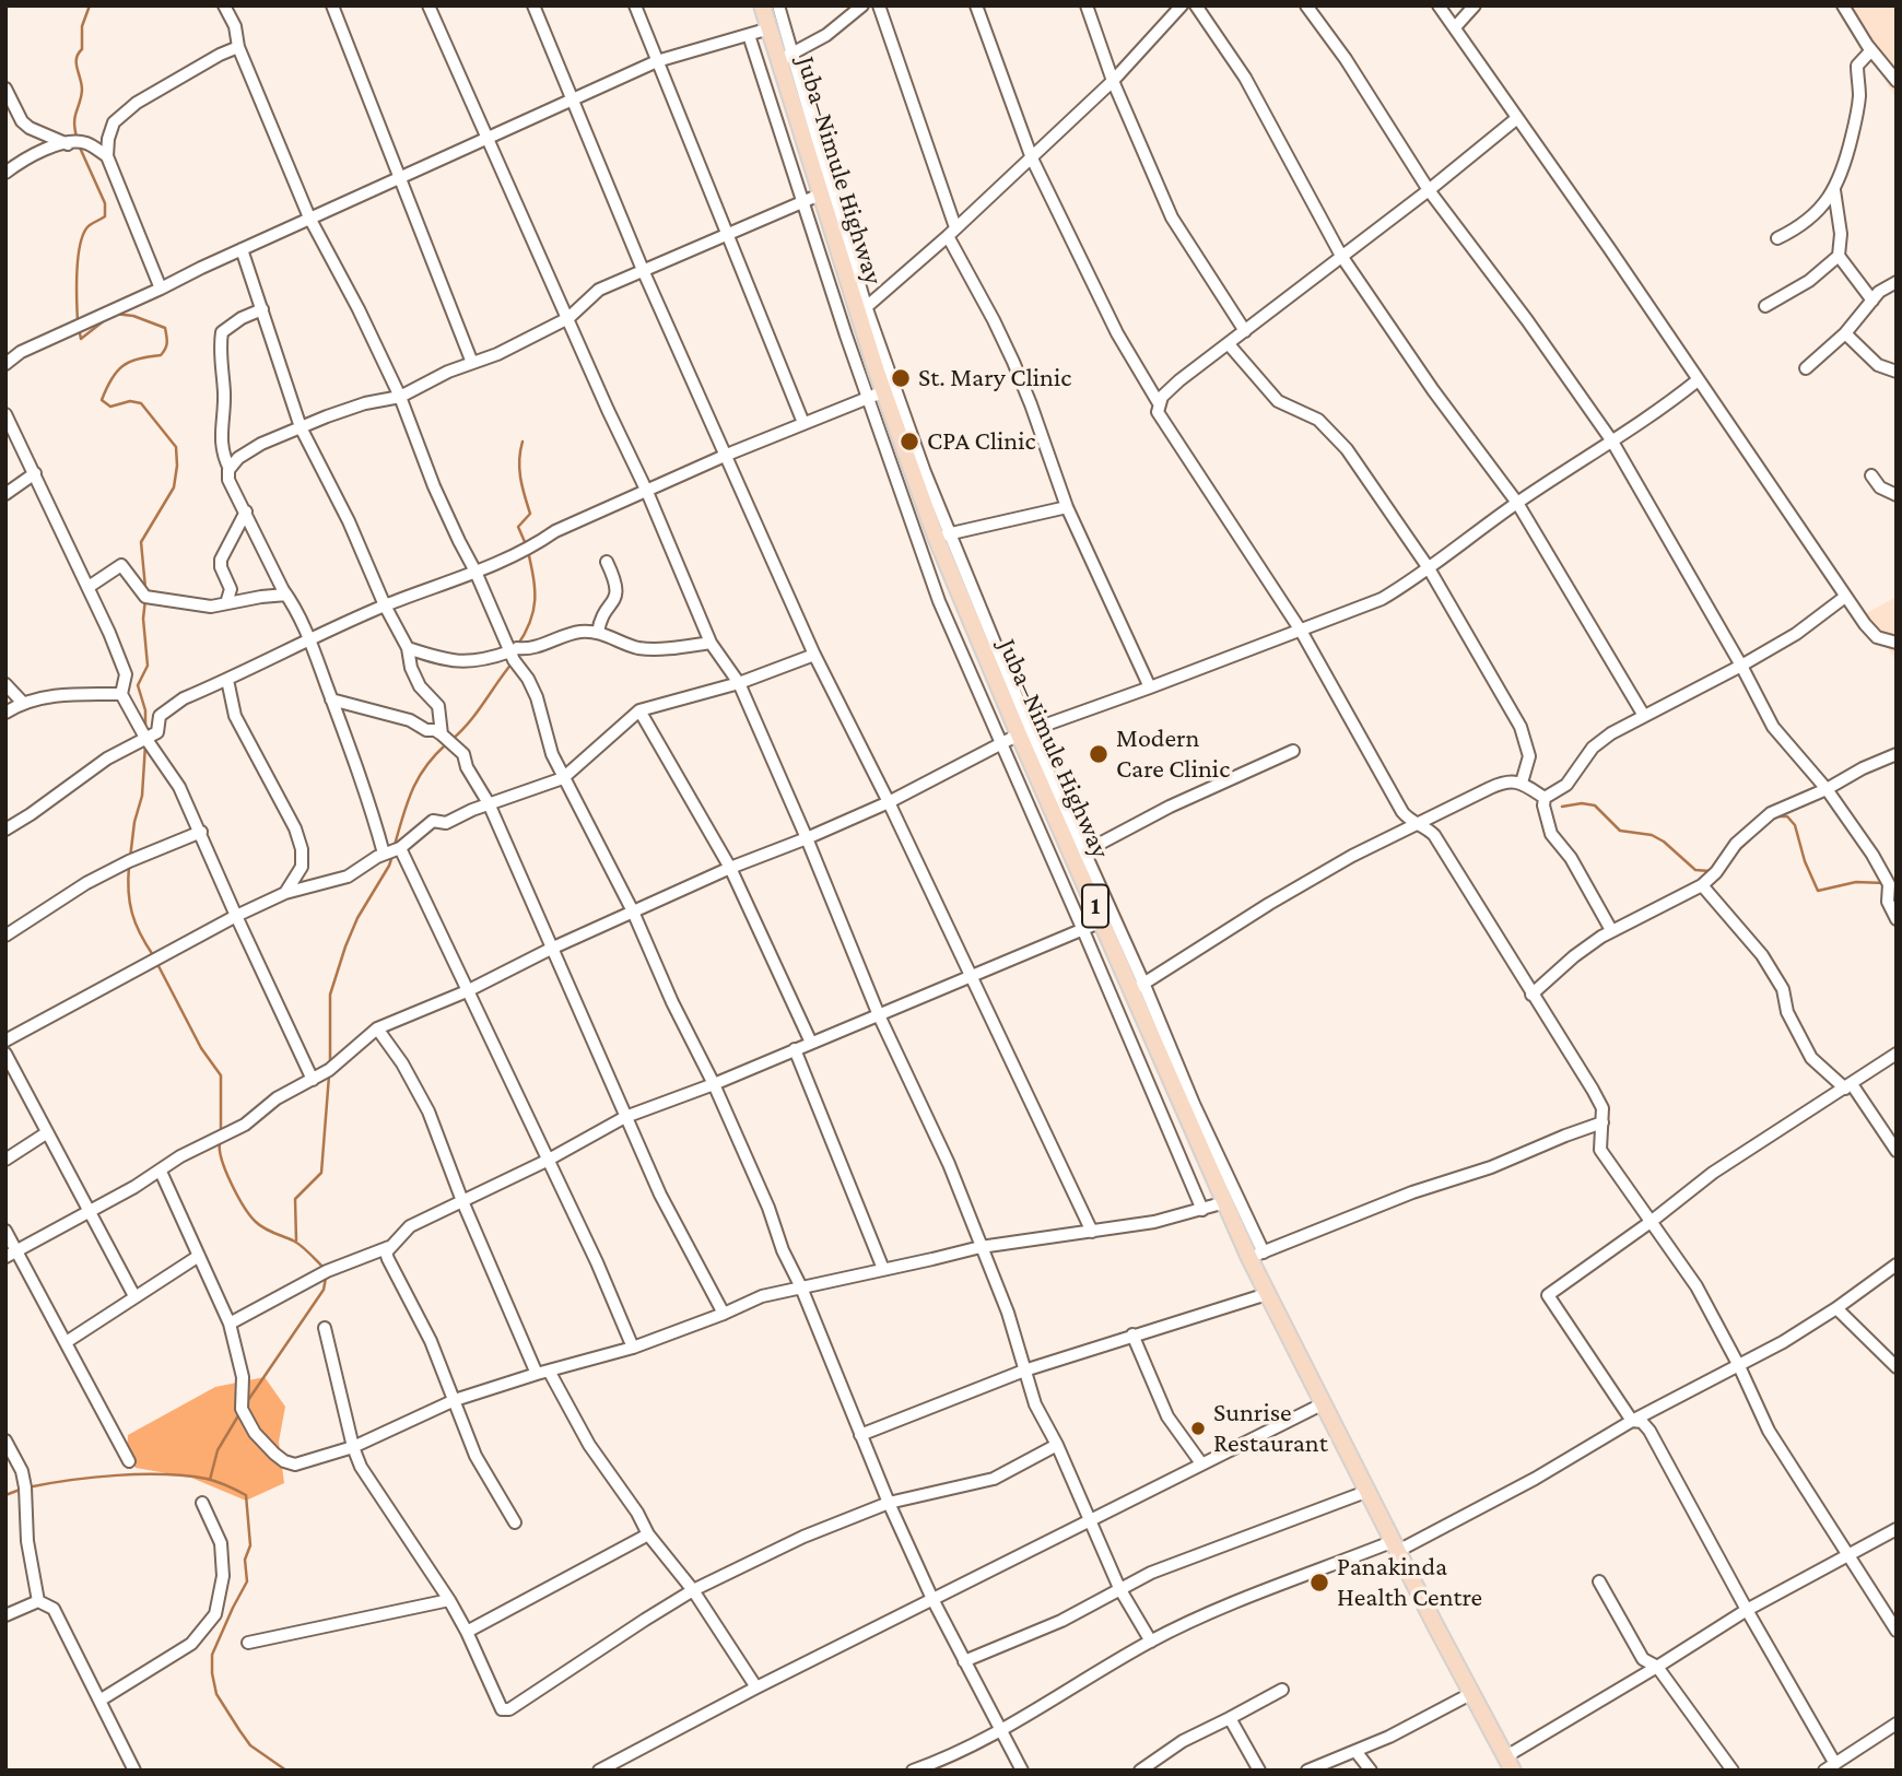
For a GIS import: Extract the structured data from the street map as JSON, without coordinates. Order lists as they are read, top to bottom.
{
  "streets": {
    "main road": ["Juba–Nimule Highway", "1"]
  },
  "places": [
    "St. Mary Clinic",
    "CPA Clinic",
    "Modern Care Clinic",
    "Sunrise Restaurant",
    "Panakinda Health Centre"
  ]
}
